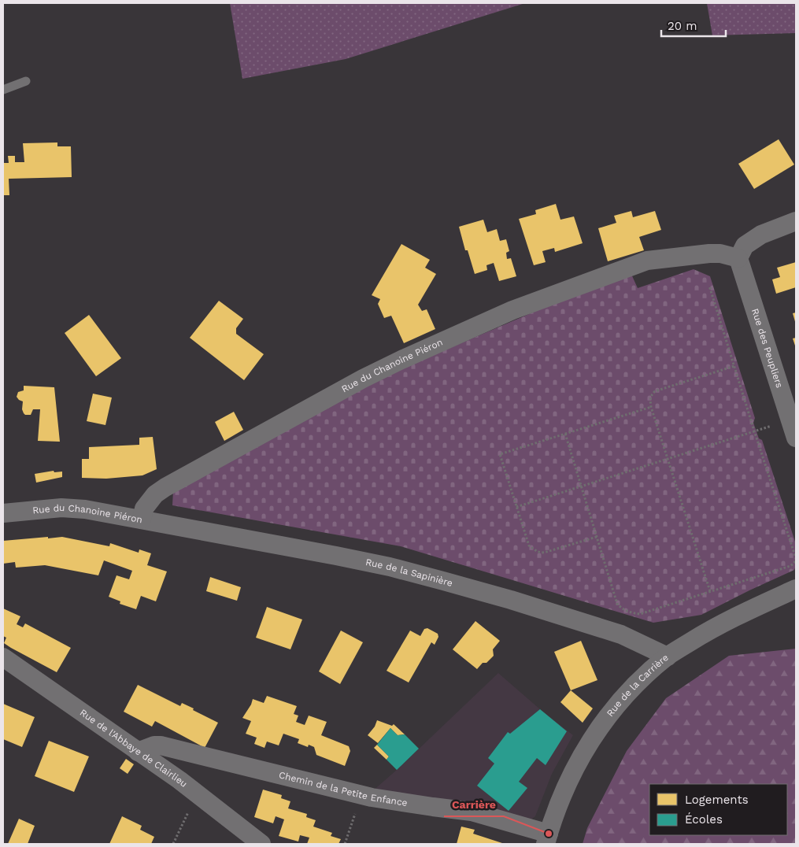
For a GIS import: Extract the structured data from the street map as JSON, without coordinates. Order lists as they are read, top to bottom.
{
  "streets": {
    "street": [
      "Rue des Peupliers",
      "Rue du Chanoine Piéron",
      "Rue de la Sapinière",
      "Rue de la Carrière",
      "Rue de l'Abbaye de Clairlieu",
      "Chemin de la Petite Enfance"
    ]
  },
  "crossings": [
    ["Rue des Peupliers", "Rue du Chanoine Piéron"],
    ["Rue du Chanoine Piéron", "Rue de la Sapinière"],
    ["Rue de la Sapinière", "Rue de la Carrière"],
    ["Rue de la Carrière", "Chemin de la Petite Enfance"],
    ["Rue de l'Abbaye de Clairlieu", "Chemin de la Petite Enfance"]
  ],
  "places": ["Carrière"],
  "legend": ["Logements", "Écoles"],
  "scale_bar": "20 m"
}
